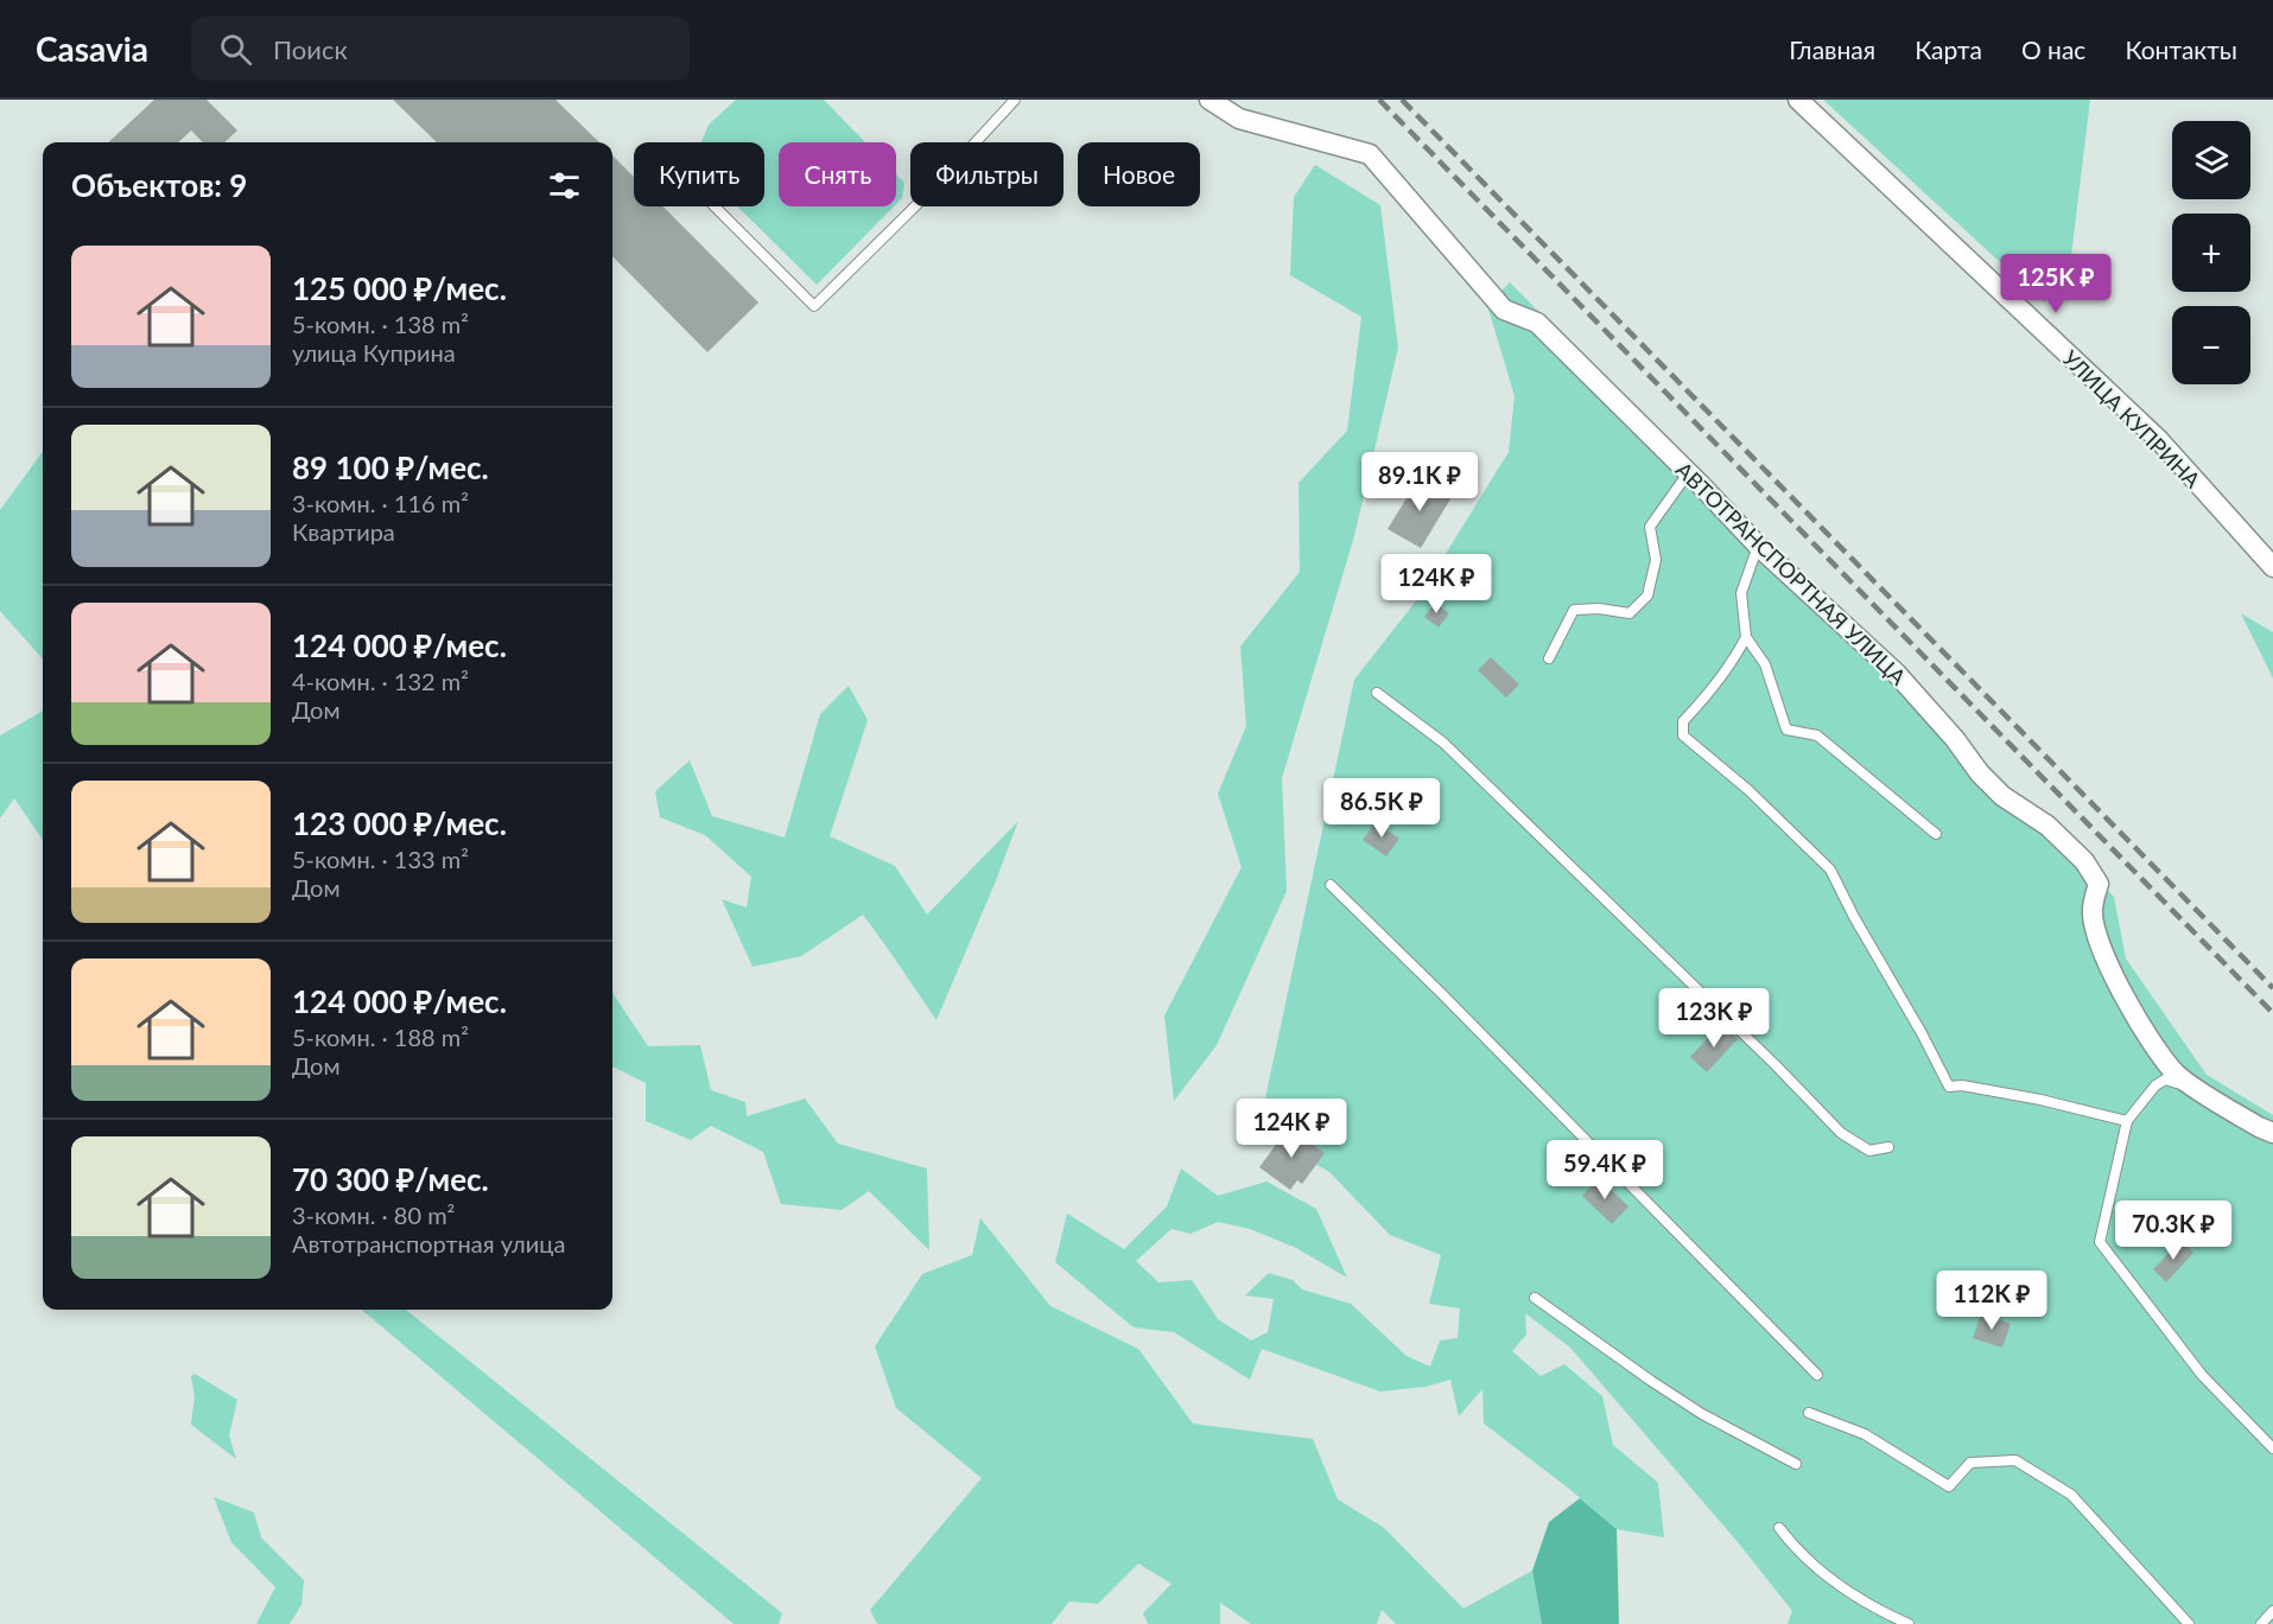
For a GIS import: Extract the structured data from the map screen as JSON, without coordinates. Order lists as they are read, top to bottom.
{
  "streets": {
    "street": ["УЛИЦА КУПРИНА", "АВТОТРАНСПОРТНАЯ УЛИЦА"]
  },
  "page": {
    "header": "Casavia",
    "search": "Поиск",
    "nav": [
      "Главная",
      "Карта",
      "О нас",
      "Контакты"
    ],
    "map_buttons": ["+", "−"],
    "chip": [
      "Купить",
      "Снять",
      "Фильтры",
      "Новое"
    ],
    "heading": "Объектов: 9",
    "list": [
      {
        "name": "125 000 ₽/мес.",
        "note": "5-комн. · 138 m² · улица Куприна"
      },
      {
        "name": "89 100 ₽/мес.",
        "note": "3-комн. · 116 m² · Квартира"
      },
      {
        "name": "124 000 ₽/мес.",
        "note": "4-комн. · 132 m² · Дом"
      },
      {
        "name": "123 000 ₽/мес.",
        "note": "5-комн. · 133 m² · Дом"
      },
      {
        "name": "124 000 ₽/мес.",
        "note": "5-комн. · 188 m² · Дом"
      },
      {
        "name": "70 300 ₽/мес.",
        "note": "3-комн. · 80 m² · Автотранспортная улица"
      }
    ],
    "price": [
      "125K ₽",
      "89.1K ₽",
      "124K ₽",
      "86.5K ₽",
      "123K ₽",
      "124K ₽",
      "59.4K ₽",
      "70.3K ₽",
      "112K ₽"
    ]
  }
}
